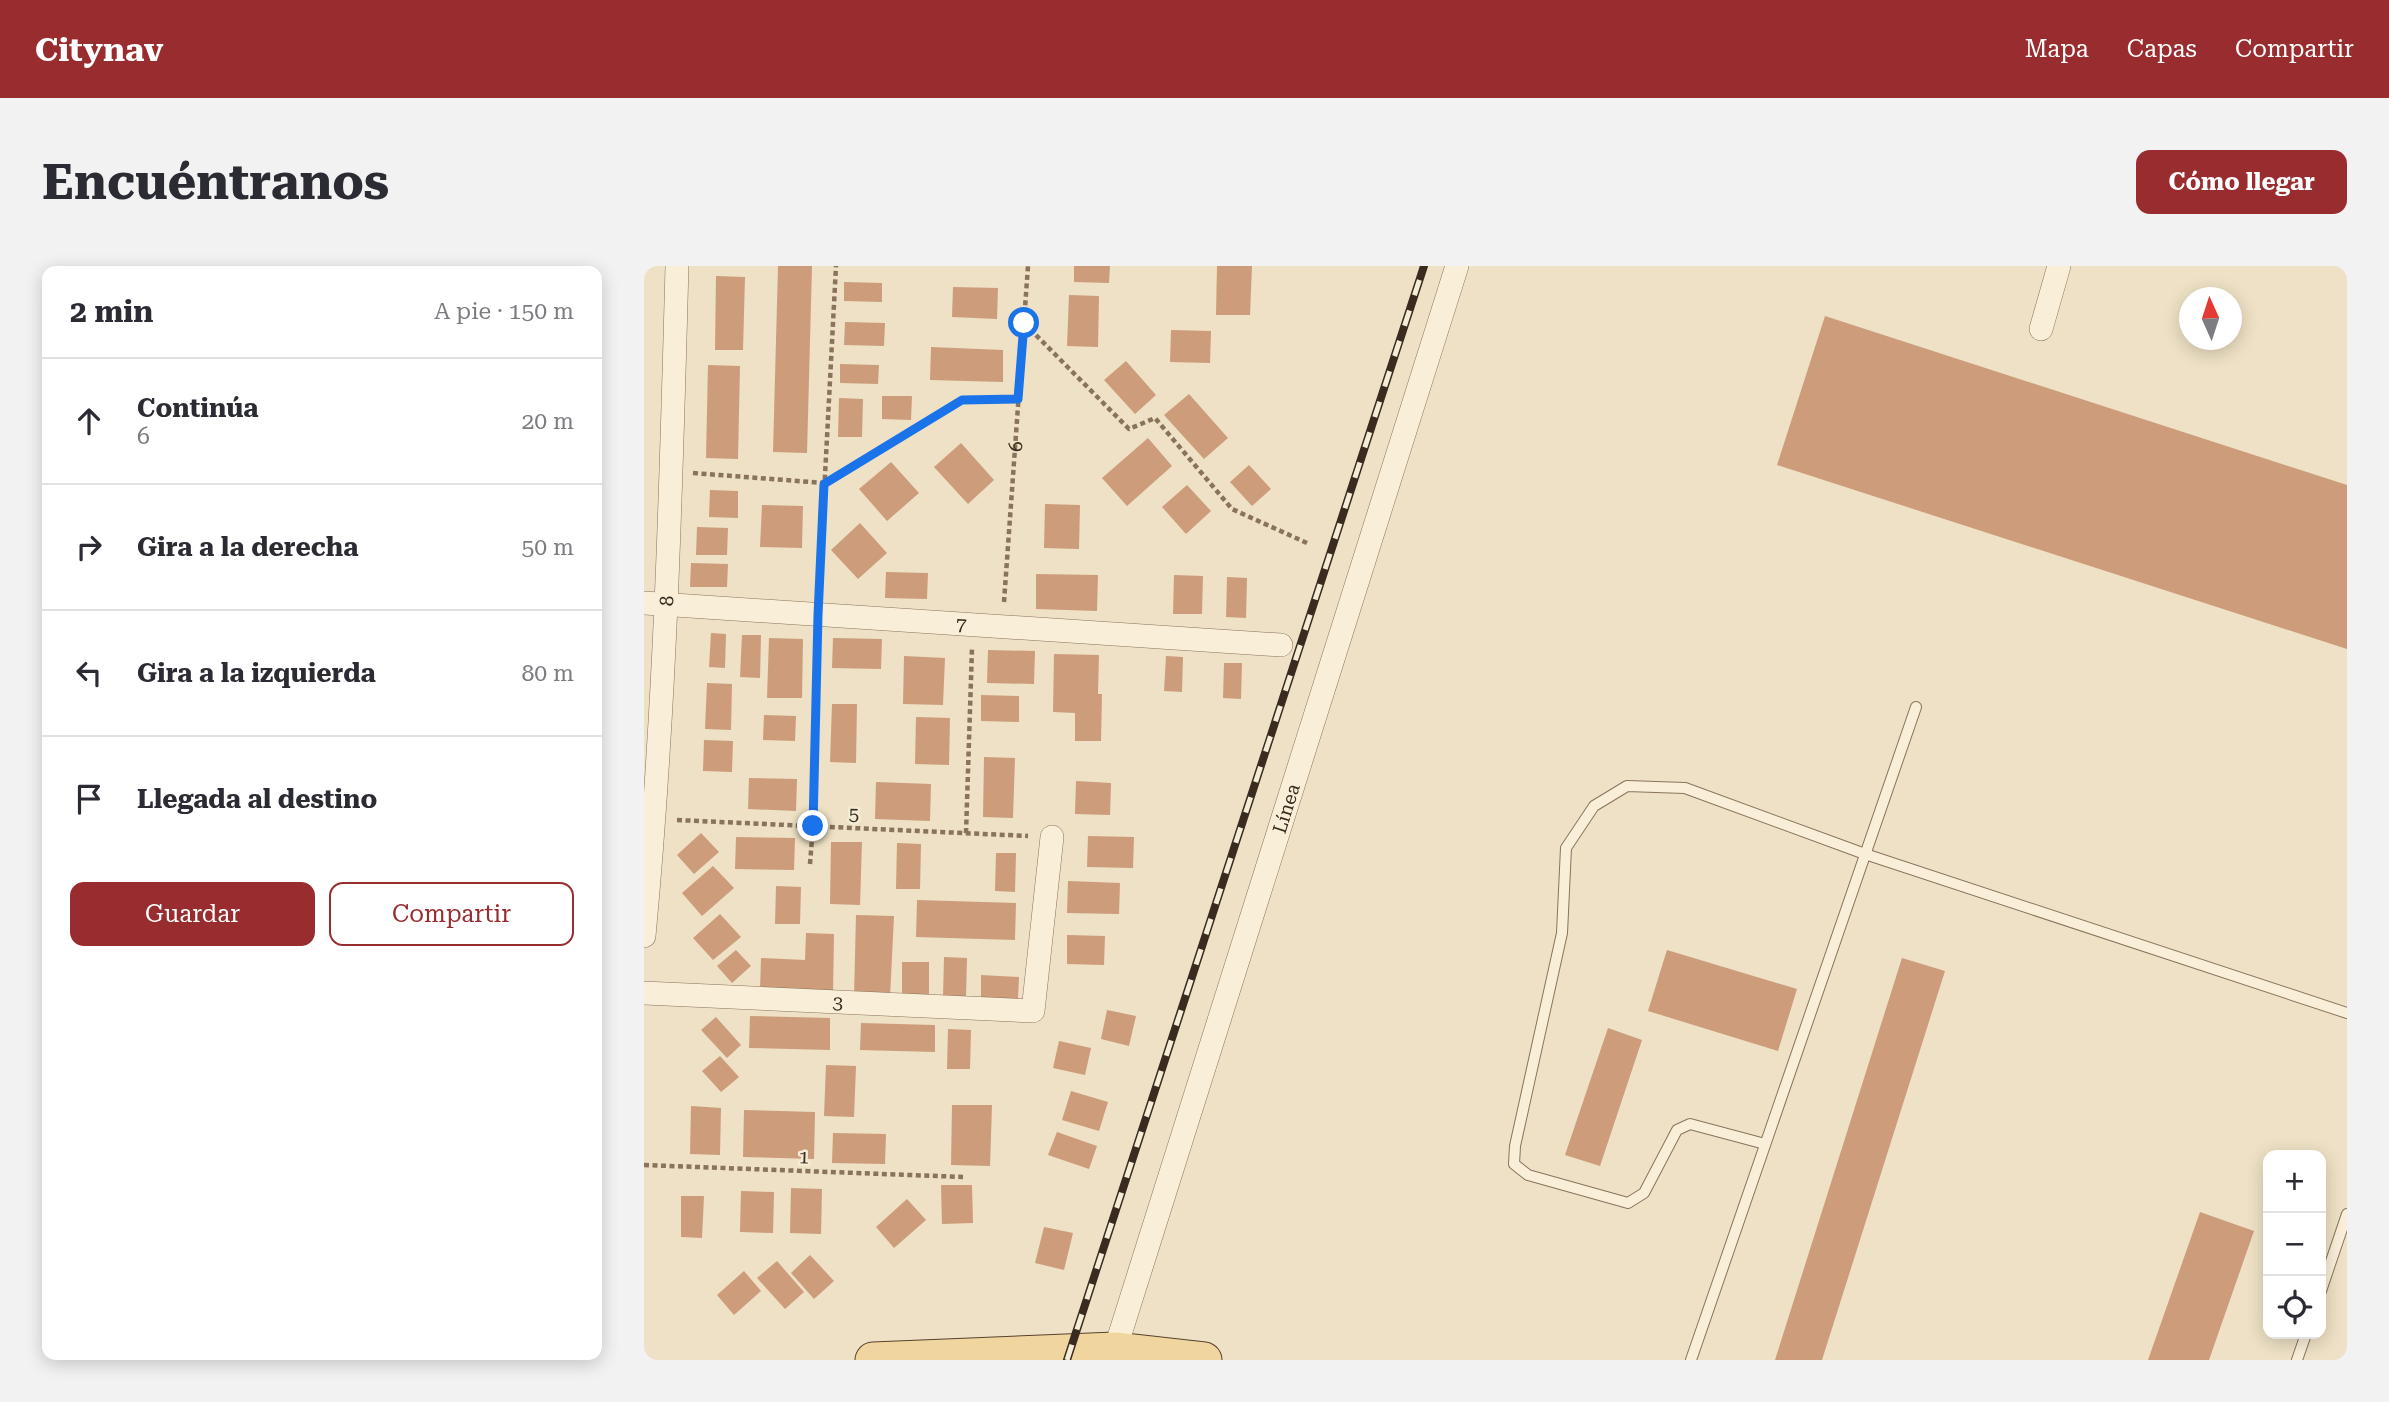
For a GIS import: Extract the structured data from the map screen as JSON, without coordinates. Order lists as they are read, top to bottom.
{
  "streets": {
    "street": [
      "8",
      "7",
      "Línea",
      "3"
    ],
    "path": ["6", "5", "1"]
  },
  "crossings": [
    ["6", "7"],
    ["8", "7"],
    ["8", "5"],
    ["5", "3"]
  ],
  "north": "top",
  "page": {
    "header": "Citynav",
    "nav": ["Mapa", "Capas", "Compartir"],
    "buttons": [
      "Cómo llegar",
      ["Guardar", "Compartir"]
    ],
    "title": "Encuéntranos",
    "heading": ["2 min", "A pie · 150 m"],
    "list": [
      ["Continúa", "6", "20 m"],
      ["Gira a la derecha", "50 m"],
      ["Gira a la izquierda", "80 m"],
      "Llegada al destino"
    ],
    "map_buttons": ["+", "−"]
  }
}
